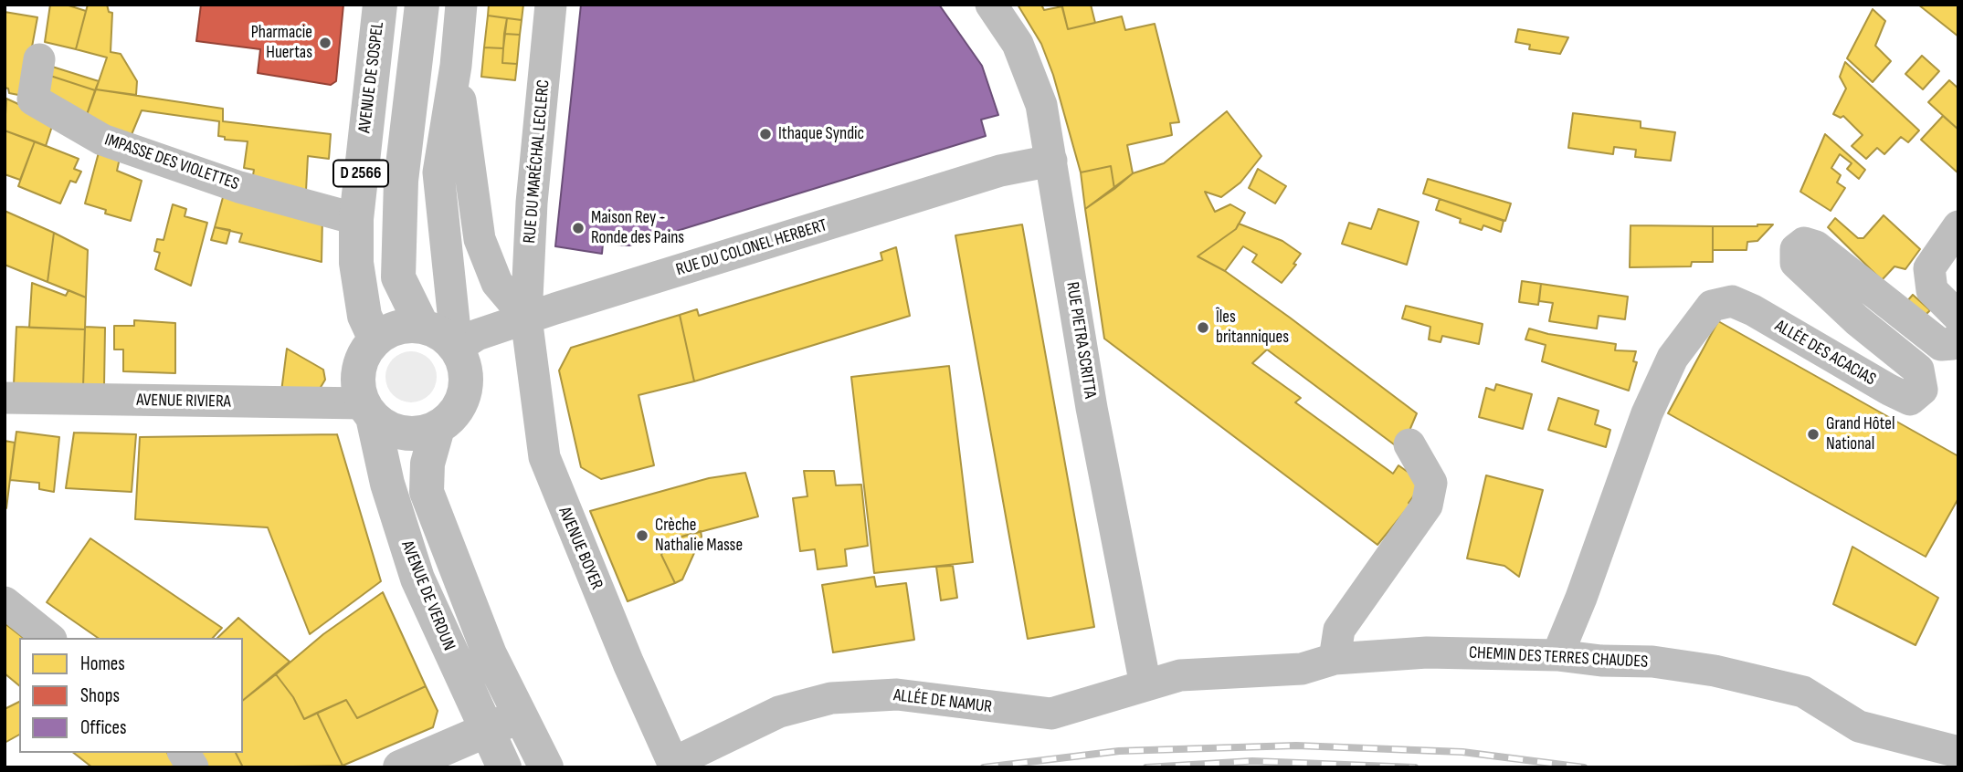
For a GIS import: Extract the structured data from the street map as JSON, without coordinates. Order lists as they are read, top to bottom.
{
  "streets": {
    "main road": ["AVENUE DE SOSPEL", "D 2566", "AVENUE DE VERDUN"],
    "street": [
      "RUE DU MARÉCHAL LECLERC",
      "IMPASSE DES VIOLETTES",
      "RUE DU COLONEL HERBERT",
      "RUE PIETRA SCRITTA",
      "ALLÉE DES ACACIAS",
      "AVENUE RIVIERA",
      "AVENUE BOYER",
      "CHEMIN DES TERRES CHAUDES",
      "ALLÉE DE NAMUR"
    ]
  },
  "crossings": [
    ["AVENUE DE SOSPEL", "IMPASSE DES VIOLETTES"],
    ["AVENUE DE SOSPEL", "D 2566"],
    ["AVENUE DE SOSPEL", "RUE DU COLONEL HERBERT"],
    ["AVENUE DE SOSPEL", "AVENUE RIVIERA"],
    ["AVENUE DE SOSPEL", "AVENUE DE VERDUN"],
    ["RUE DU MARÉCHAL LECLERC", "RUE DU COLONEL HERBERT"],
    ["RUE DU MARÉCHAL LECLERC", "AVENUE BOYER"],
    ["D 2566", "RUE DU COLONEL HERBERT"],
    ["D 2566", "AVENUE RIVIERA"],
    ["D 2566", "AVENUE DE VERDUN"],
    ["RUE DU COLONEL HERBERT", "RUE PIETRA SCRITTA"],
    ["RUE DU COLONEL HERBERT", "AVENUE RIVIERA"],
    ["RUE DU COLONEL HERBERT", "AVENUE BOYER"],
    ["RUE DU COLONEL HERBERT", "AVENUE DE VERDUN"],
    ["RUE PIETRA SCRITTA", "CHEMIN DES TERRES CHAUDES"],
    ["RUE PIETRA SCRITTA", "ALLÉE DE NAMUR"],
    ["ALLÉE DES ACACIAS", "CHEMIN DES TERRES CHAUDES"],
    ["AVENUE RIVIERA", "AVENUE DE VERDUN"],
    ["AVENUE BOYER", "ALLÉE DE NAMUR"],
    ["CHEMIN DES TERRES CHAUDES", "ALLÉE DE NAMUR"]
  ],
  "places": [
    "Pharmacie Huertas",
    "Ithaque Syndic",
    "Maison Rey - Ronde des Pains",
    "Îles britanniques",
    "Grand Hôtel National",
    "Crèche Nathalie Masse"
  ],
  "legend": ["Homes", "Shops", "Offices"]
}
